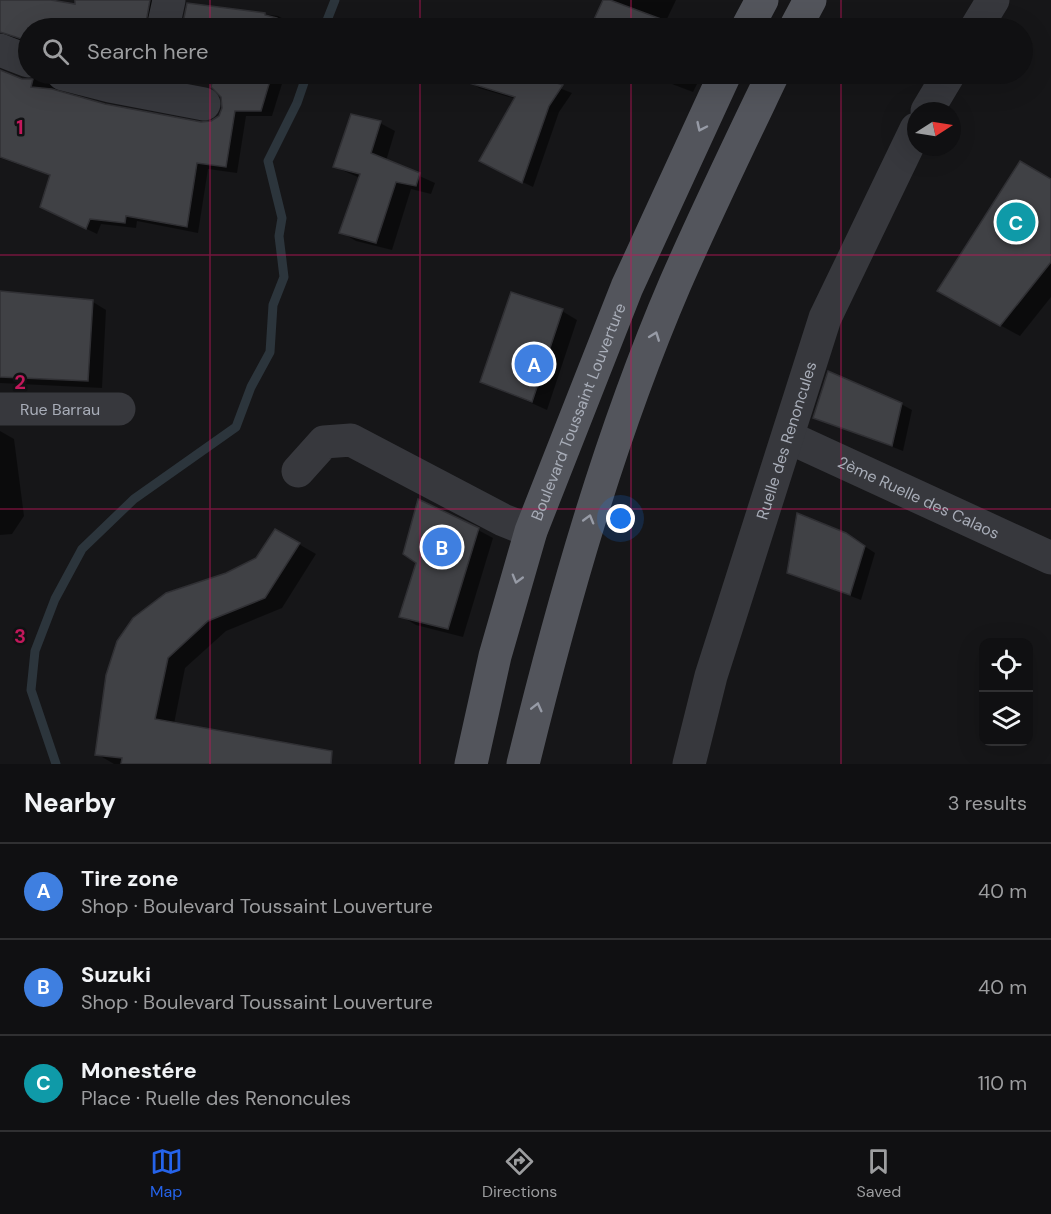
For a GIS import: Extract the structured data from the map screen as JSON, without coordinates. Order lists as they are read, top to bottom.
{
  "streets": {
    "main road": ["Boulevard Toussaint Louverture"],
    "street": ["Rue Barrau", "Ruelle des Renoncules", "2ème Ruelle des Calaos"]
  },
  "crossings": [
    ["Ruelle des Renoncules", "2ème Ruelle des Calaos"]
  ],
  "north": "right",
  "page": {
    "search": "Search here",
    "pins": ["C", "A", "B"],
    "heading": ["Nearby", "3 results"],
    "list": [
      {
        "mark": "A",
        "name": "Tire zone",
        "note": "Shop · Boulevard Toussaint Louverture",
        "value": "40 m"
      },
      {
        "mark": "B",
        "name": "Suzuki",
        "note": "Shop · Boulevard Toussaint Louverture",
        "value": "40 m"
      },
      {
        "mark": "C",
        "name": "Monestére",
        "note": "Place · Ruelle des Renoncules",
        "value": "110 m"
      }
    ],
    "nav": ["Map", "Directions", "Saved"]
  },
  "grid": {
    "rows": ["1", "2", "3"]
  }
}
